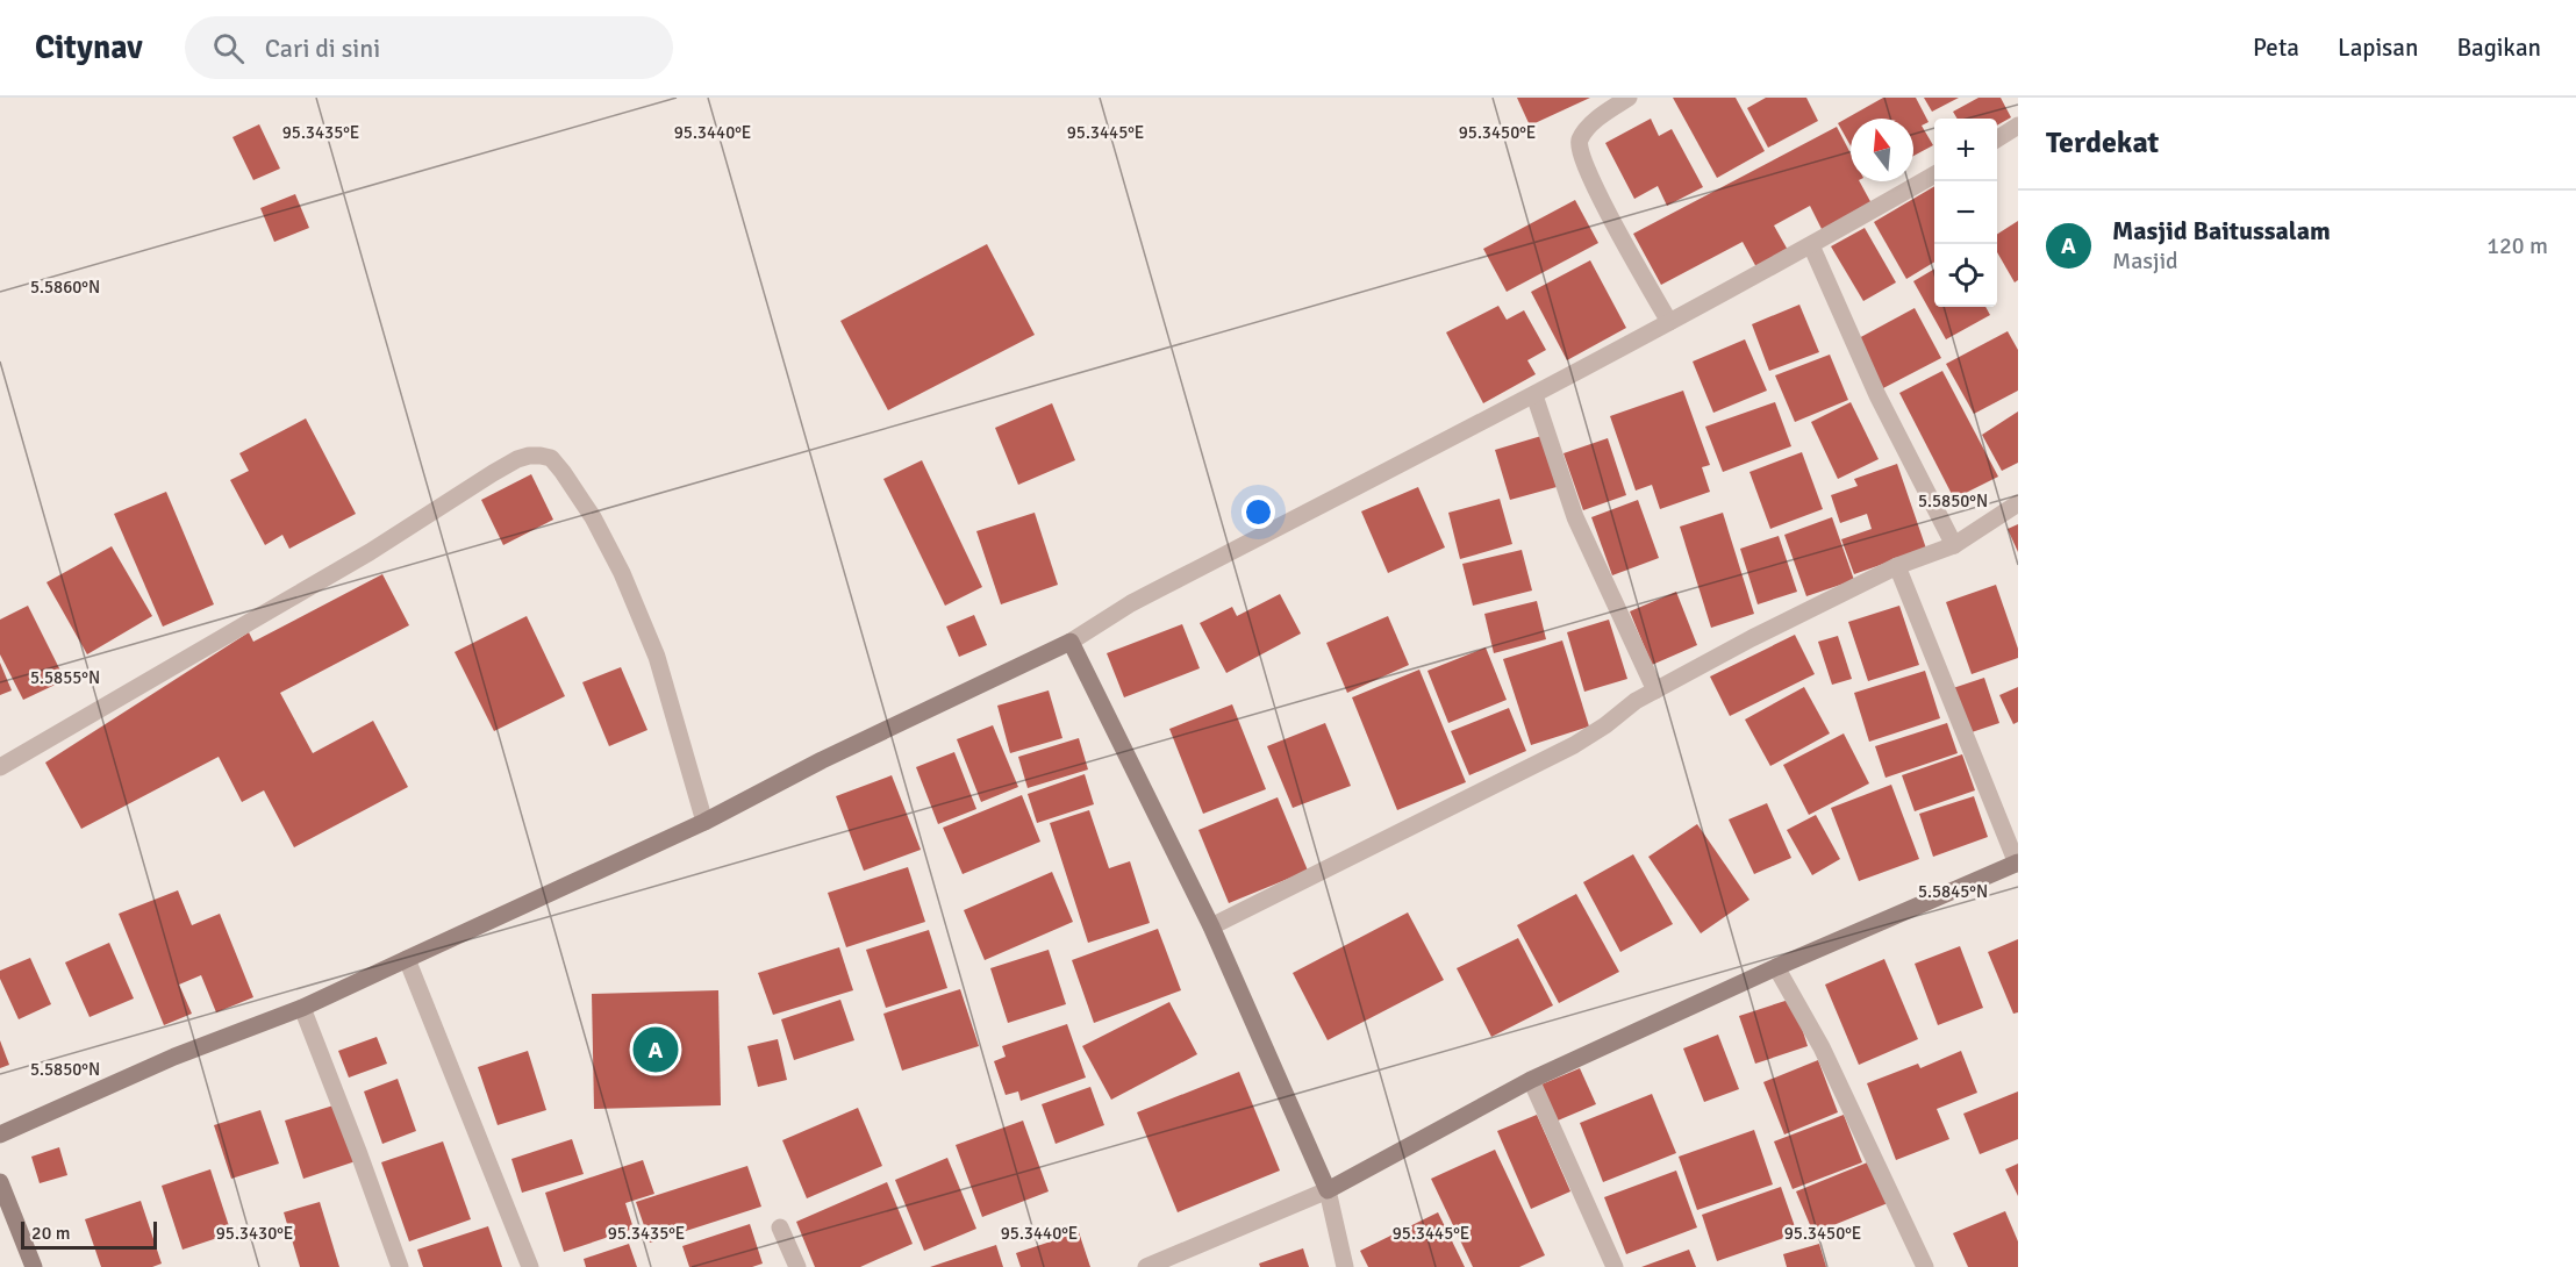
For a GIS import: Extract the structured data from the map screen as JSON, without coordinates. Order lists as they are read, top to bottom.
{
  "scale_bar": "20 m",
  "north": "top",
  "page": {
    "header": "Citynav",
    "search": "Cari di sini",
    "nav": ["Peta", "Lapisan", "Bagikan"],
    "heading": "Terdekat",
    "map_buttons": ["+", "−"],
    "list": [
      {
        "mark": "A",
        "name": "Masjid Baitussalam",
        "note": "Masjid",
        "value": "120 m"
      }
    ],
    "pins": "A",
    "scale": "20 m"
  },
  "coordinates": [
    "95.3435°E",
    "95.3440°E",
    "95.3445°E",
    "95.3450°E",
    "5.5860°N",
    "5.5850°N",
    "5.5855°N",
    "5.5845°N",
    "95.3430°E"
  ]
}
